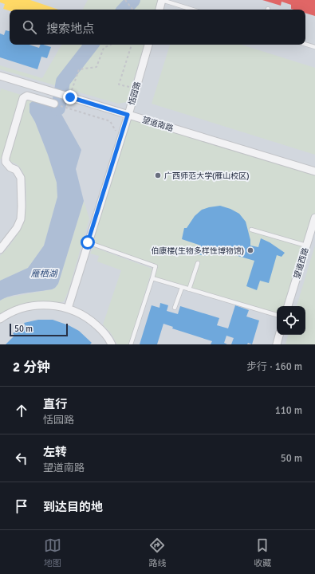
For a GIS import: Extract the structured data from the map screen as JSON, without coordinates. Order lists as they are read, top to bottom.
{
  "streets": {
    "street": ["恬园路", "望道南路", "望道西路"]
  },
  "crossings": [
    ["恬园路", "望道南路"]
  ],
  "water": ["雁栖湖"],
  "places": ["广西师范大学(雁山校区)", "伯康楼(生物多样性博物馆)"],
  "scale_bar": "50 m",
  "page": {
    "search": "搜索地点",
    "scale": "50 m",
    "heading": ["2 分钟", "步行 · 160 m"],
    "list": [
      ["直行", "恬园路", "110 m"],
      ["左转", "望道南路", "50 m"],
      "到达目的地"
    ],
    "nav": ["地图", "路线", "收藏"]
  }
}
